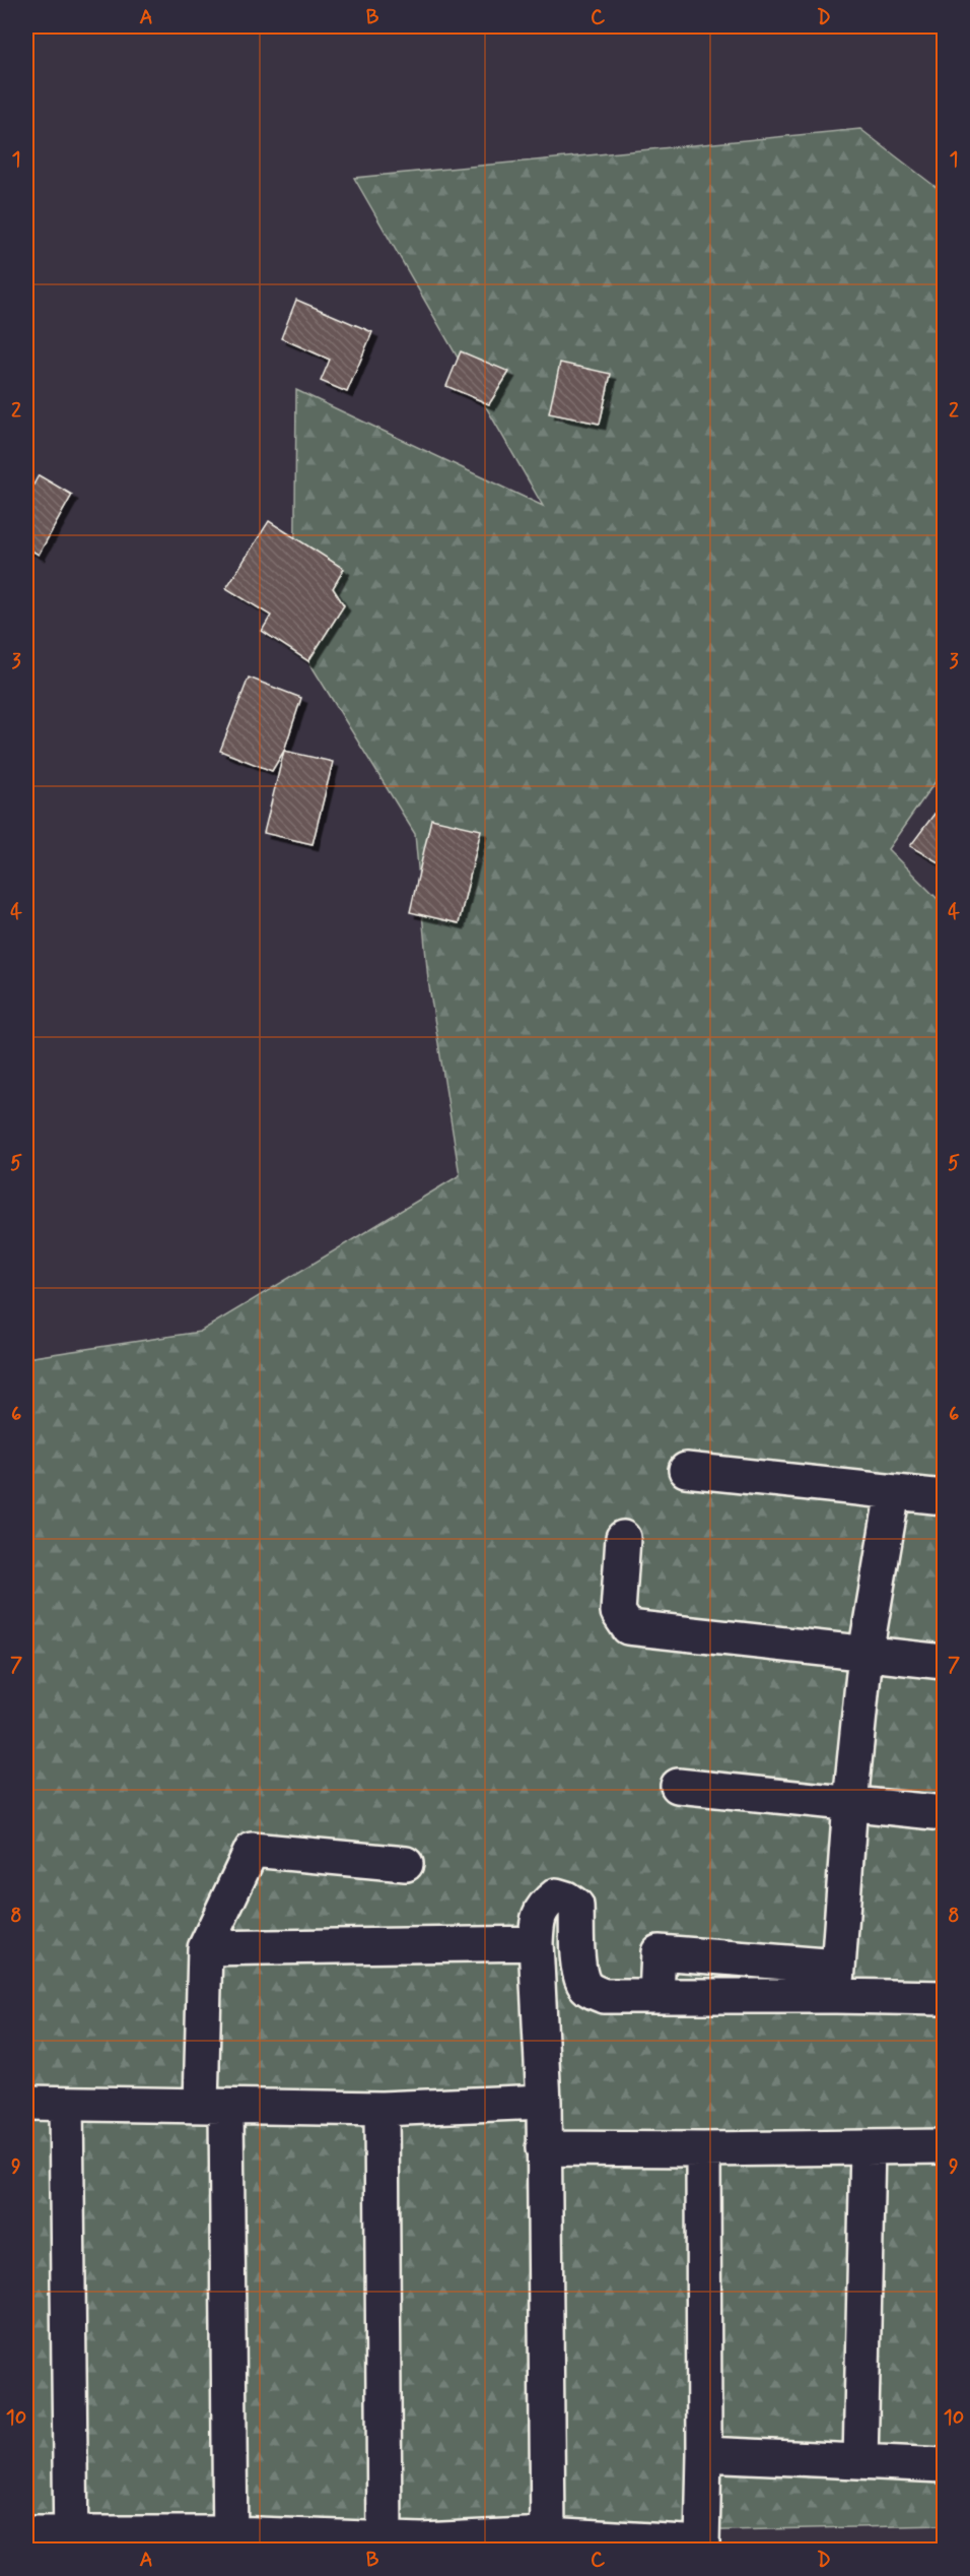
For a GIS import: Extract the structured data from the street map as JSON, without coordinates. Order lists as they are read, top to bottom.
{
  "grid": {
    "columns": [
      "A",
      "B",
      "C",
      "D"
    ],
    "rows": [
      "1",
      "2",
      "3",
      "4",
      "5",
      "6",
      "7",
      "8",
      "9",
      "10"
    ]
  }
}
